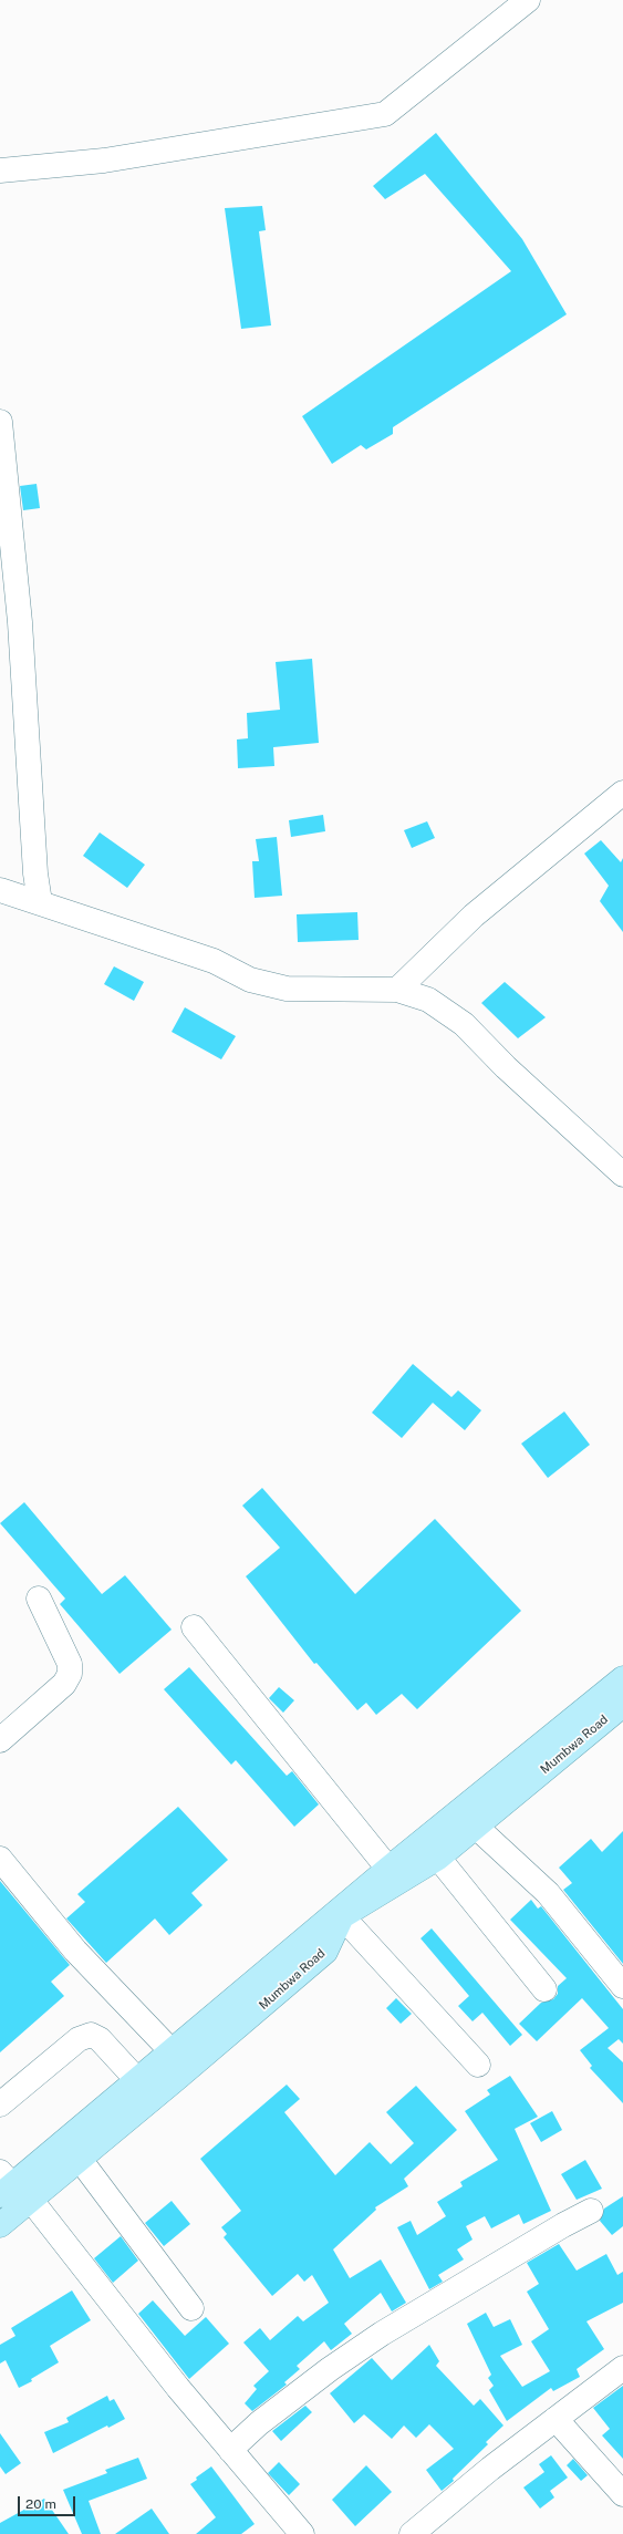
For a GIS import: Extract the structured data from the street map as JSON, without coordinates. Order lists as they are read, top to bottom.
{
  "streets": {
    "main road": ["Mumbwa Road"]
  },
  "scale_bar": "20 m"
}
